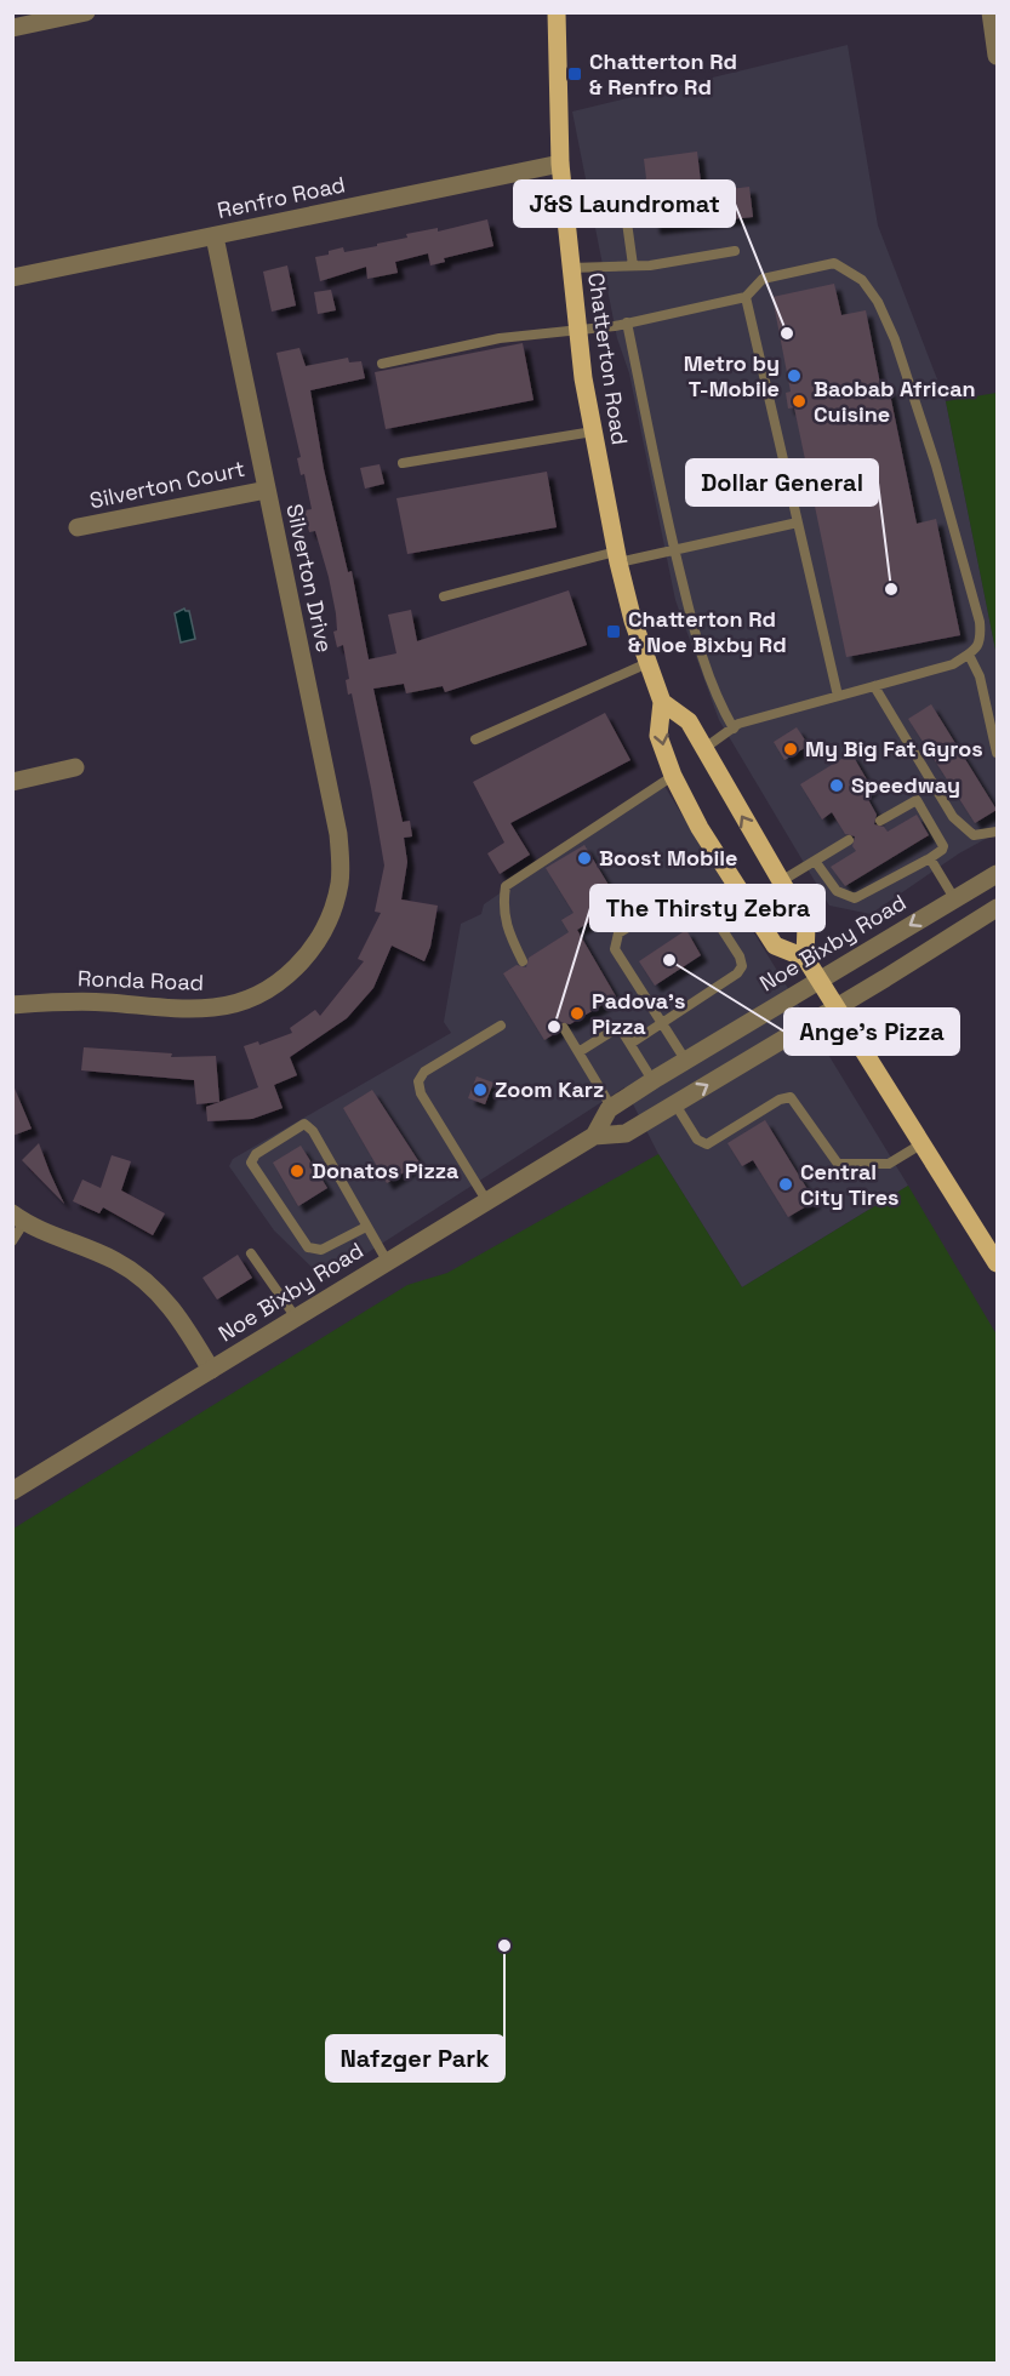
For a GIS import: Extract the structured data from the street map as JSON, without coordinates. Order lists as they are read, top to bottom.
{
  "streets": {
    "main road": ["Chatterton Road"],
    "street": [
      "Renfro Road",
      "Silverton Court",
      "Silverton Drive",
      "Noe Bixby Road",
      "Ronda Road"
    ]
  },
  "crossings": [
    ["Renfro Road", "Chatterton Road"],
    ["Renfro Road", "Silverton Drive"],
    ["Silverton Court", "Silverton Drive"],
    ["Silverton Drive", "Ronda Road"]
  ],
  "places": {
    "transit": ["Chatterton Rd & Renfro Rd", "Chatterton Rd & Noe Bixby Rd"],
    "other": [
      "J&S Laundromat",
      "Metro by T-Mobile",
      "Baobab African Cuisine",
      "Dollar General",
      "My Big Fat Gyros",
      "Speedway",
      "Boost Mobile",
      "Ange's Pizza",
      "Padova's Pizza",
      "The Thirsty Zebra",
      "Zoom Karz",
      "Donatos Pizza",
      "Central City Tires",
      "Nafzger Park"
    ]
  }
}
